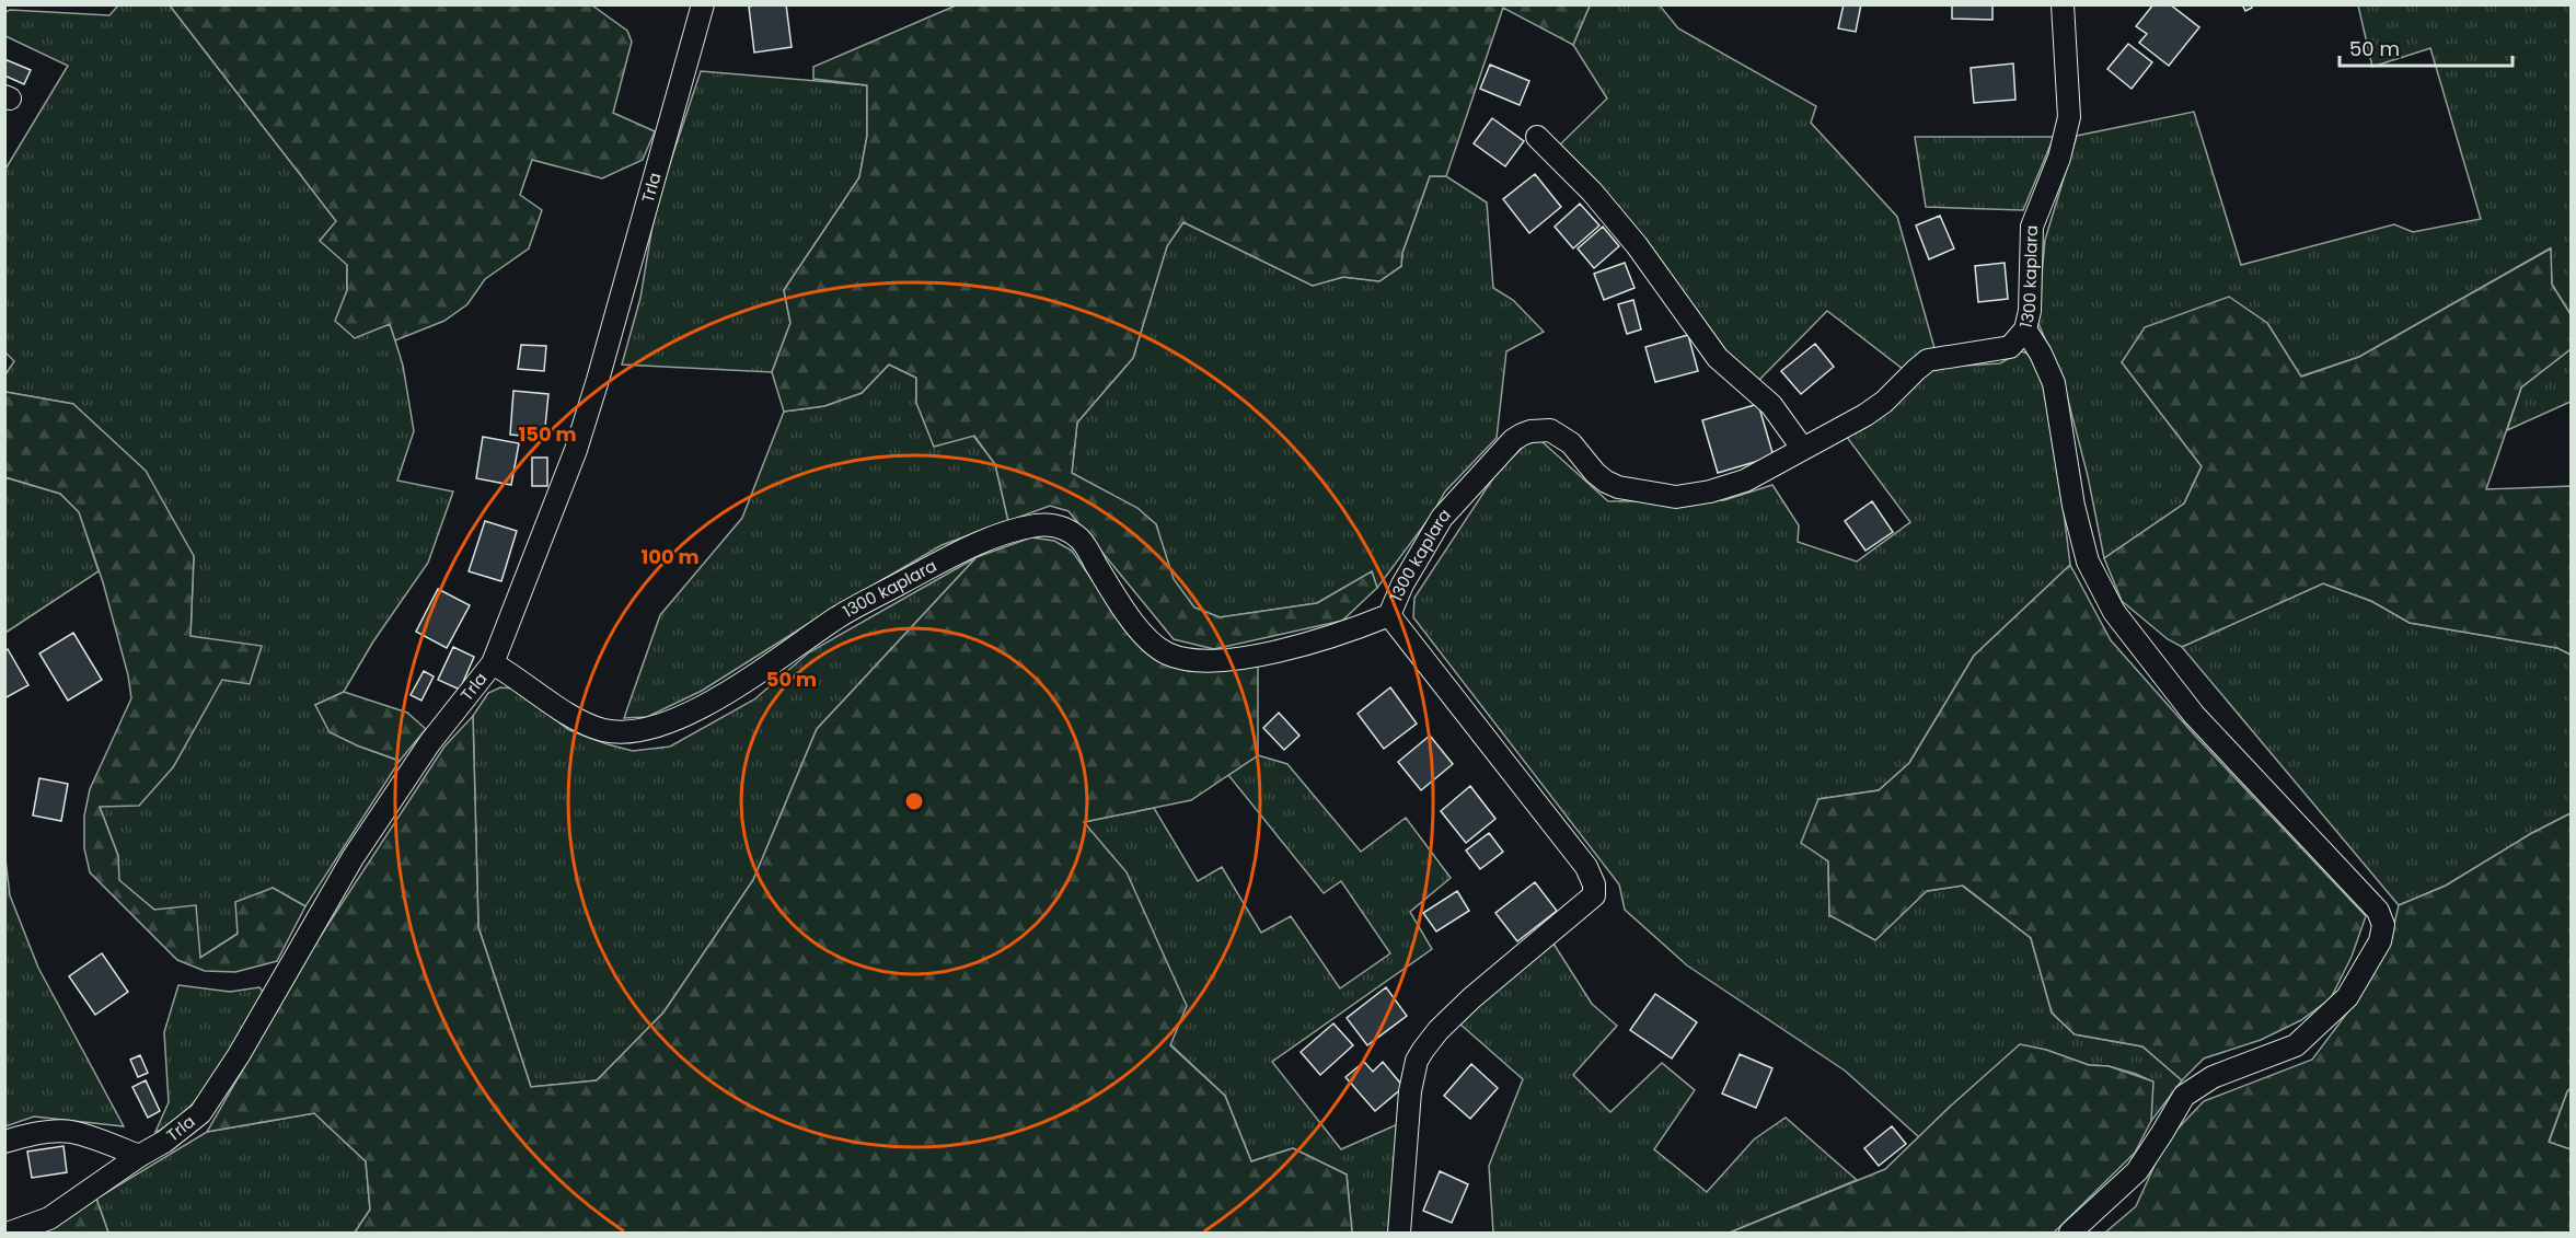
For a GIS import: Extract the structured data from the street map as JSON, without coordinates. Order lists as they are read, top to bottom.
{
  "streets": {
    "street": ["Trla", "1300 kaplara"]
  },
  "crossings": [
    ["Trla", "1300 kaplara"]
  ],
  "scale_bar": "50 m",
  "rings": ["150 m", "100 m", "50 m"]
}
